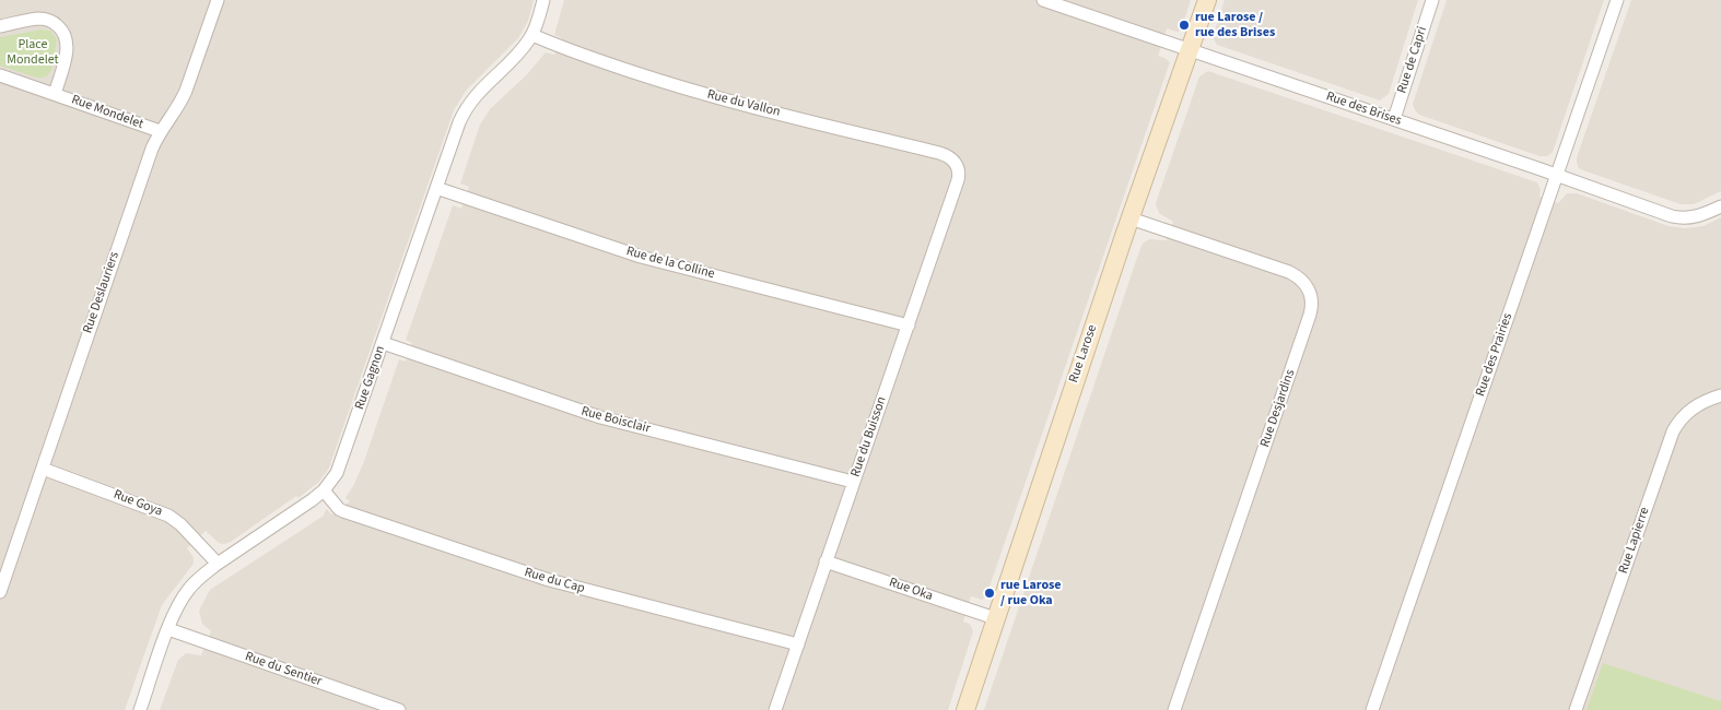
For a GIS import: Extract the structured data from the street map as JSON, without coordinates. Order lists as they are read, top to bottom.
{
  "streets": {
    "street": [
      "Rue de Capri",
      "Rue du Vallon",
      "Rue des Brises",
      "Rue Mondelet",
      "Rue de la Colline",
      "Rue Deslauriers",
      "Rue Larose",
      "Rue des Prairies",
      "Rue Gagnon",
      "Rue Desjardins",
      "Rue Boisclair",
      "Rue du Buisson",
      "Rue Goya",
      "Rue Lapierre",
      "Rue du Cap",
      "Rue Oka",
      "Rue du Sentier"
    ]
  },
  "crossings": [
    ["Rue de Capri", "Rue des Brises"],
    ["Rue du Vallon", "Rue Gagnon"],
    ["Rue du Vallon", "Rue du Buisson"],
    ["Rue des Brises", "Rue Larose"],
    ["Rue des Brises", "Rue des Prairies"],
    ["Rue Mondelet", "Rue Deslauriers"],
    ["Rue de la Colline", "Rue Gagnon"],
    ["Rue de la Colline", "Rue du Buisson"],
    ["Rue Deslauriers", "Rue Goya"],
    ["Rue Larose", "Rue Desjardins"],
    ["Rue Larose", "Rue Oka"],
    ["Rue Gagnon", "Rue Boisclair"],
    ["Rue Gagnon", "Rue Goya"],
    ["Rue Gagnon", "Rue du Cap"],
    ["Rue Gagnon", "Rue du Sentier"],
    ["Rue Boisclair", "Rue du Buisson"],
    ["Rue du Buisson", "Rue du Cap"],
    ["Rue du Buisson", "Rue Oka"]
  ],
  "parks": ["Place Mondelet"],
  "places": ["rue Larose / rue des Brises", "rue Larose / rue Oka"]
}
